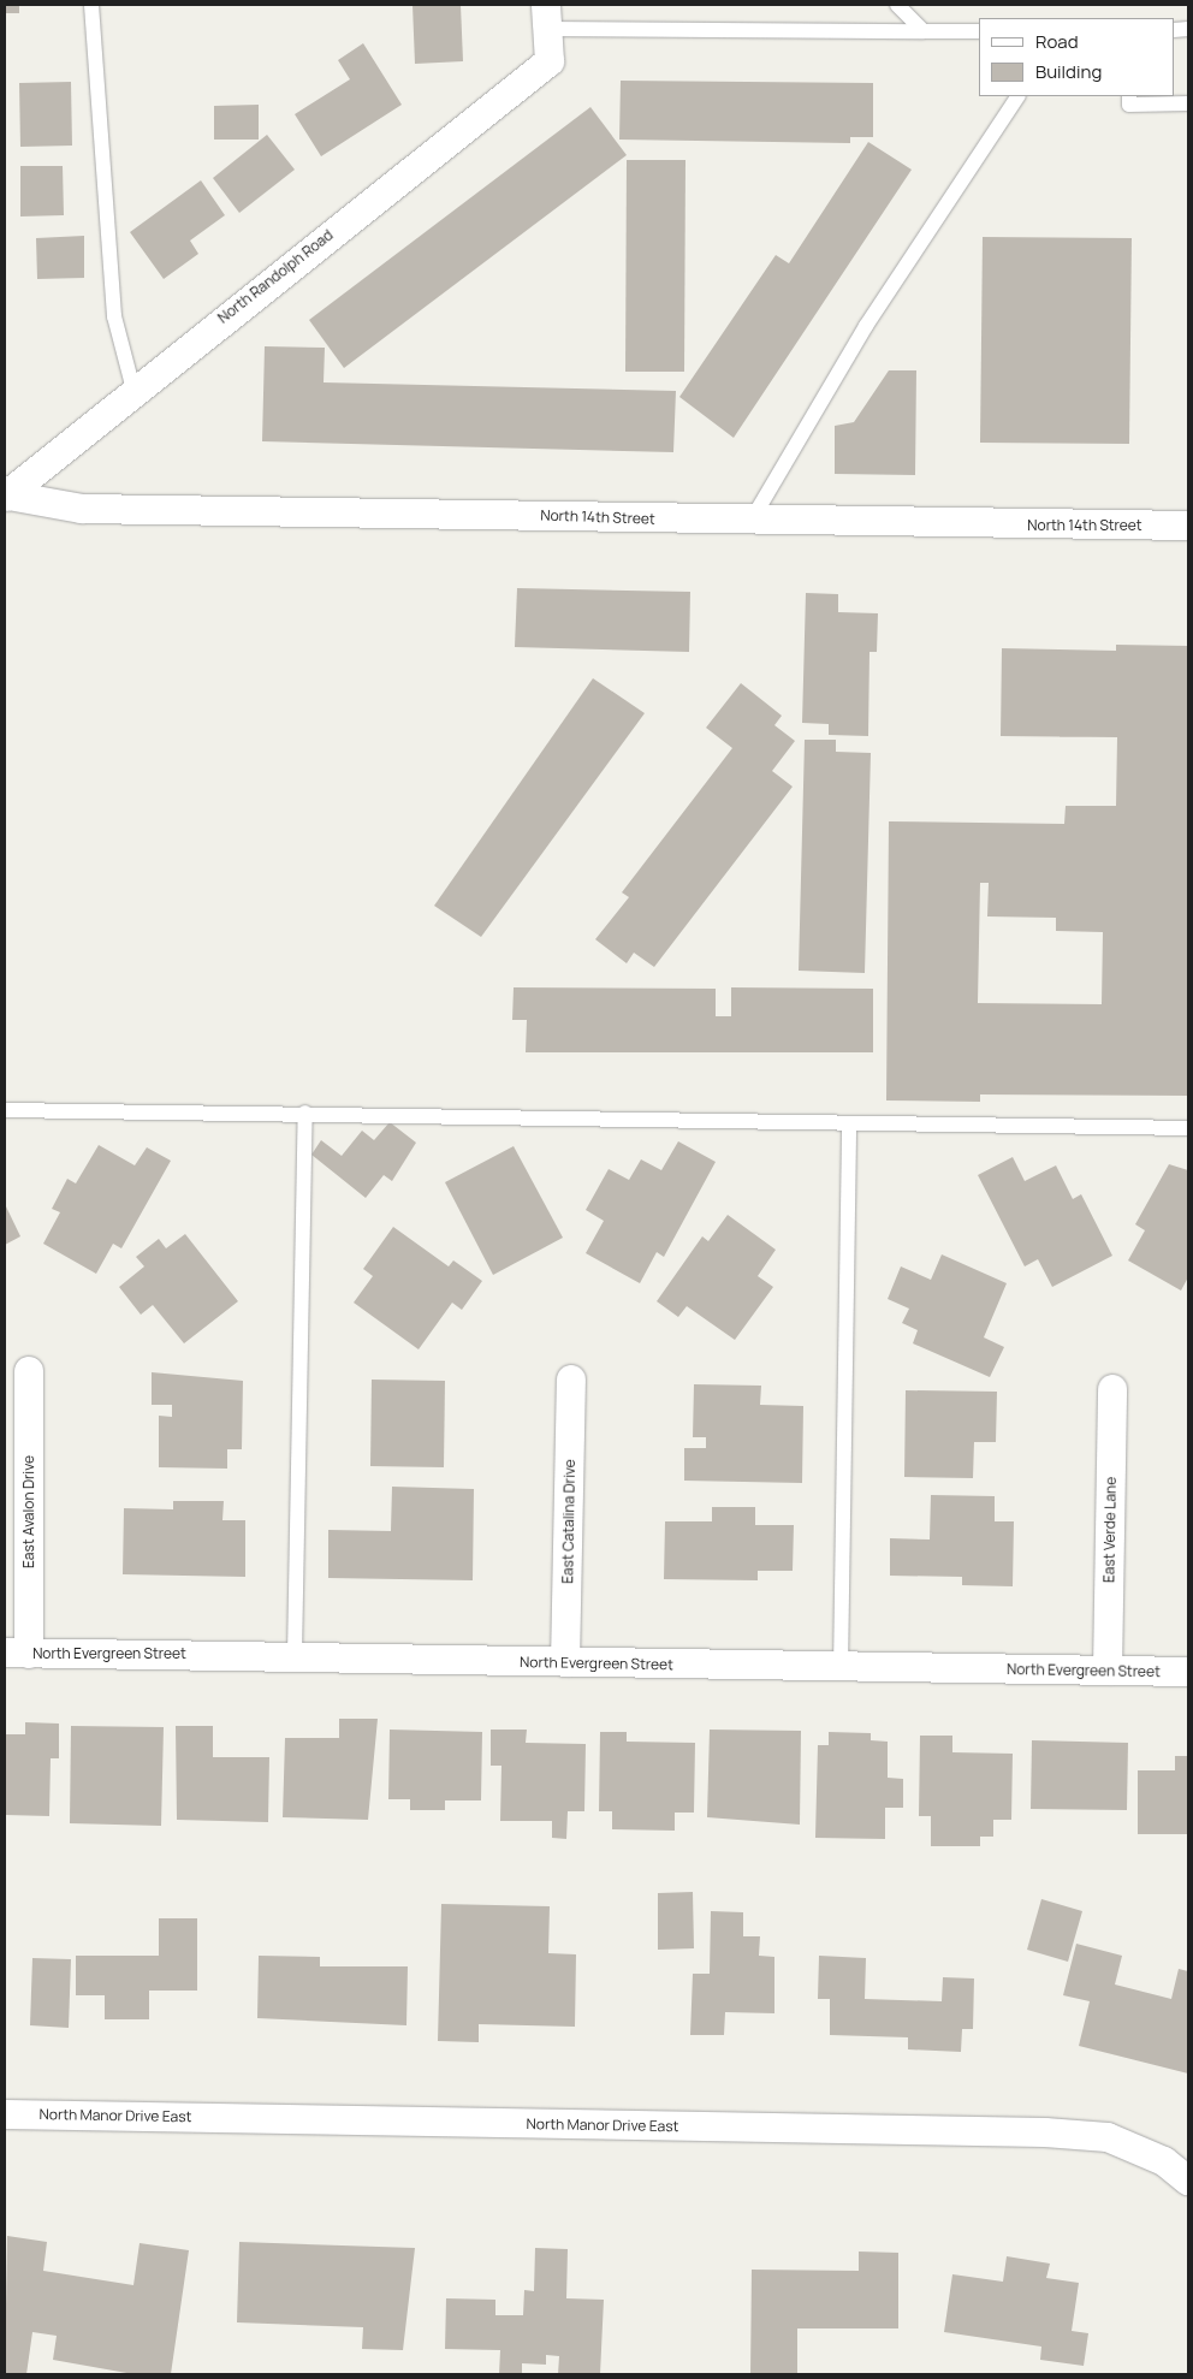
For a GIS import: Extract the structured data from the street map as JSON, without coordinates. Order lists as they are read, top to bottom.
{
  "streets": {
    "street": [
      "North Randolph Road",
      "North 14th Street",
      "East Avalon Drive",
      "East Catalina Drive",
      "East Verde Lane",
      "North Evergreen Street",
      "North Manor Drive East"
    ]
  },
  "crossings": [
    ["North Randolph Road", "North 14th Street"],
    ["East Avalon Drive", "North Evergreen Street"],
    ["East Catalina Drive", "North Evergreen Street"],
    ["East Verde Lane", "North Evergreen Street"]
  ],
  "legend": ["Road", "Building"]
}
